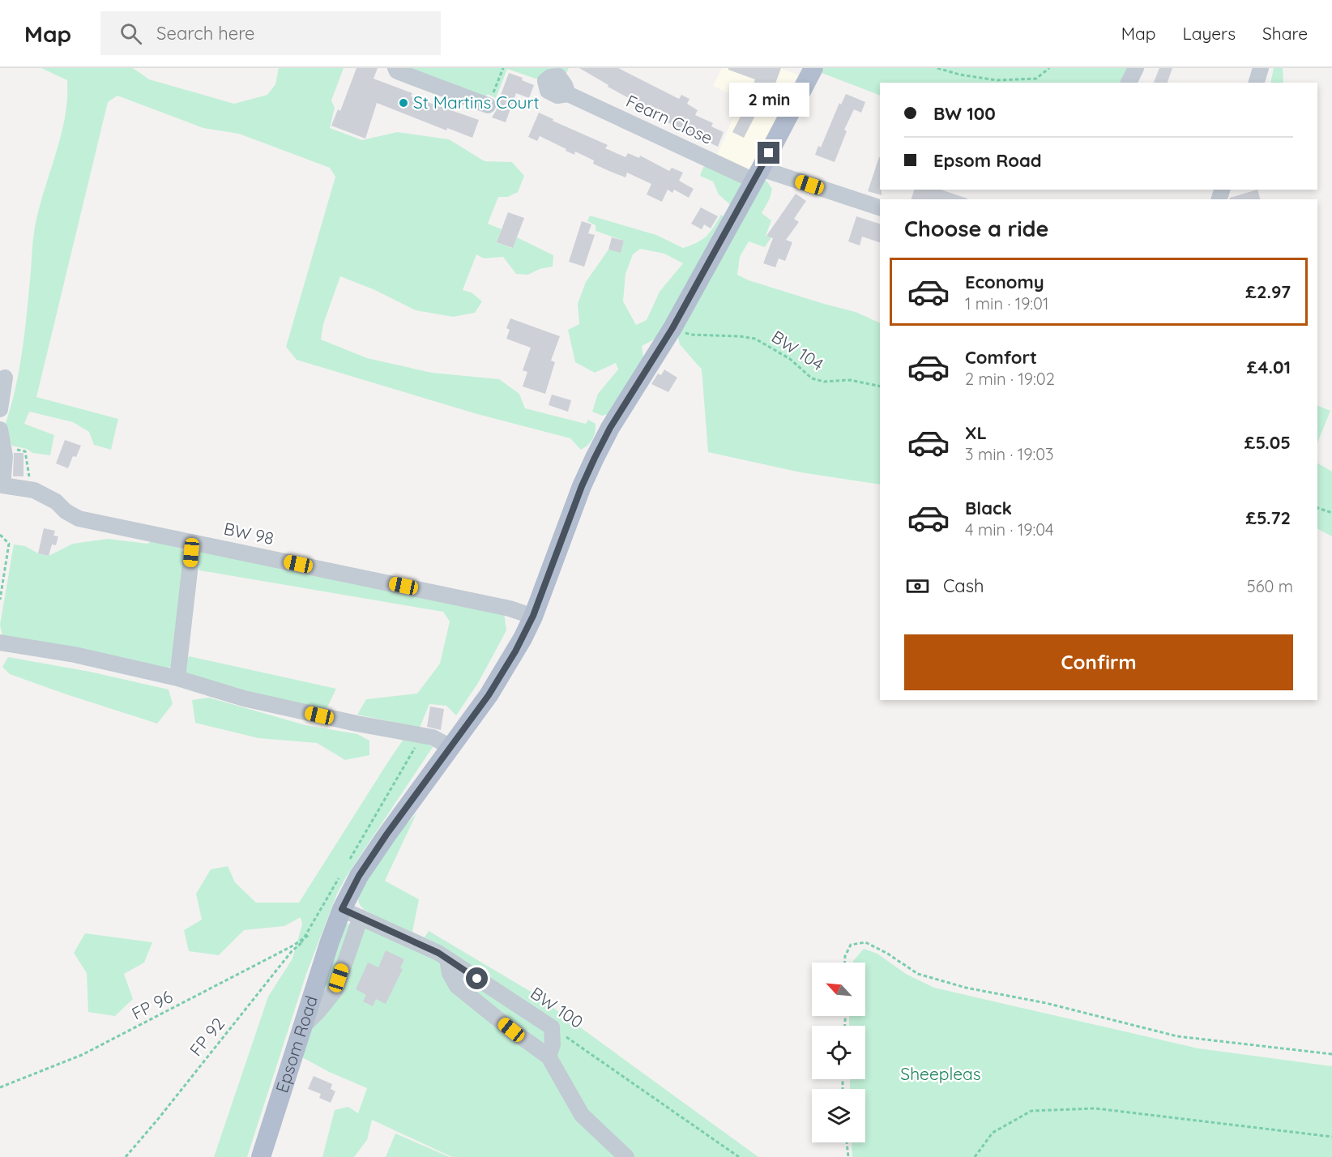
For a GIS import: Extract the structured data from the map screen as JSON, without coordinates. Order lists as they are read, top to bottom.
{
  "streets": {
    "main road": ["Epsom Road"],
    "street": ["Fearn Close", "BW 98", "BW 100"],
    "path": ["BW 104", "FP 96", "FP 92"]
  },
  "crossings": [
    ["Fearn Close", "Epsom Road"],
    ["BW 104", "Epsom Road"],
    ["BW 98", "Epsom Road"],
    ["FP 96", "FP 92"],
    ["BW 100", "Epsom Road"]
  ],
  "parks": ["Sheepleas"],
  "places": ["St Martins Court"],
  "north": "top left",
  "page": {
    "header": "Map",
    "search": "Search here",
    "nav": ["Map", "Layers", "Share"],
    "bubble": "2 min",
    "banner": ["BW 100", "Epsom Road"],
    "heading": "Choose a ride",
    "list": [
      {
        "name": "Economy",
        "note": "1 min · 19:01",
        "value": "£2.97"
      },
      {
        "name": "Comfort",
        "note": "2 min · 19:02",
        "value": "£4.01"
      },
      {
        "name": "XL",
        "note": "3 min · 19:03",
        "value": "£5.05"
      },
      {
        "name": "Black",
        "note": "4 min · 19:04",
        "value": "£5.72"
      }
    ],
    "pay": ["Cash", "560 m"],
    "buttons": "Confirm"
  }
}
